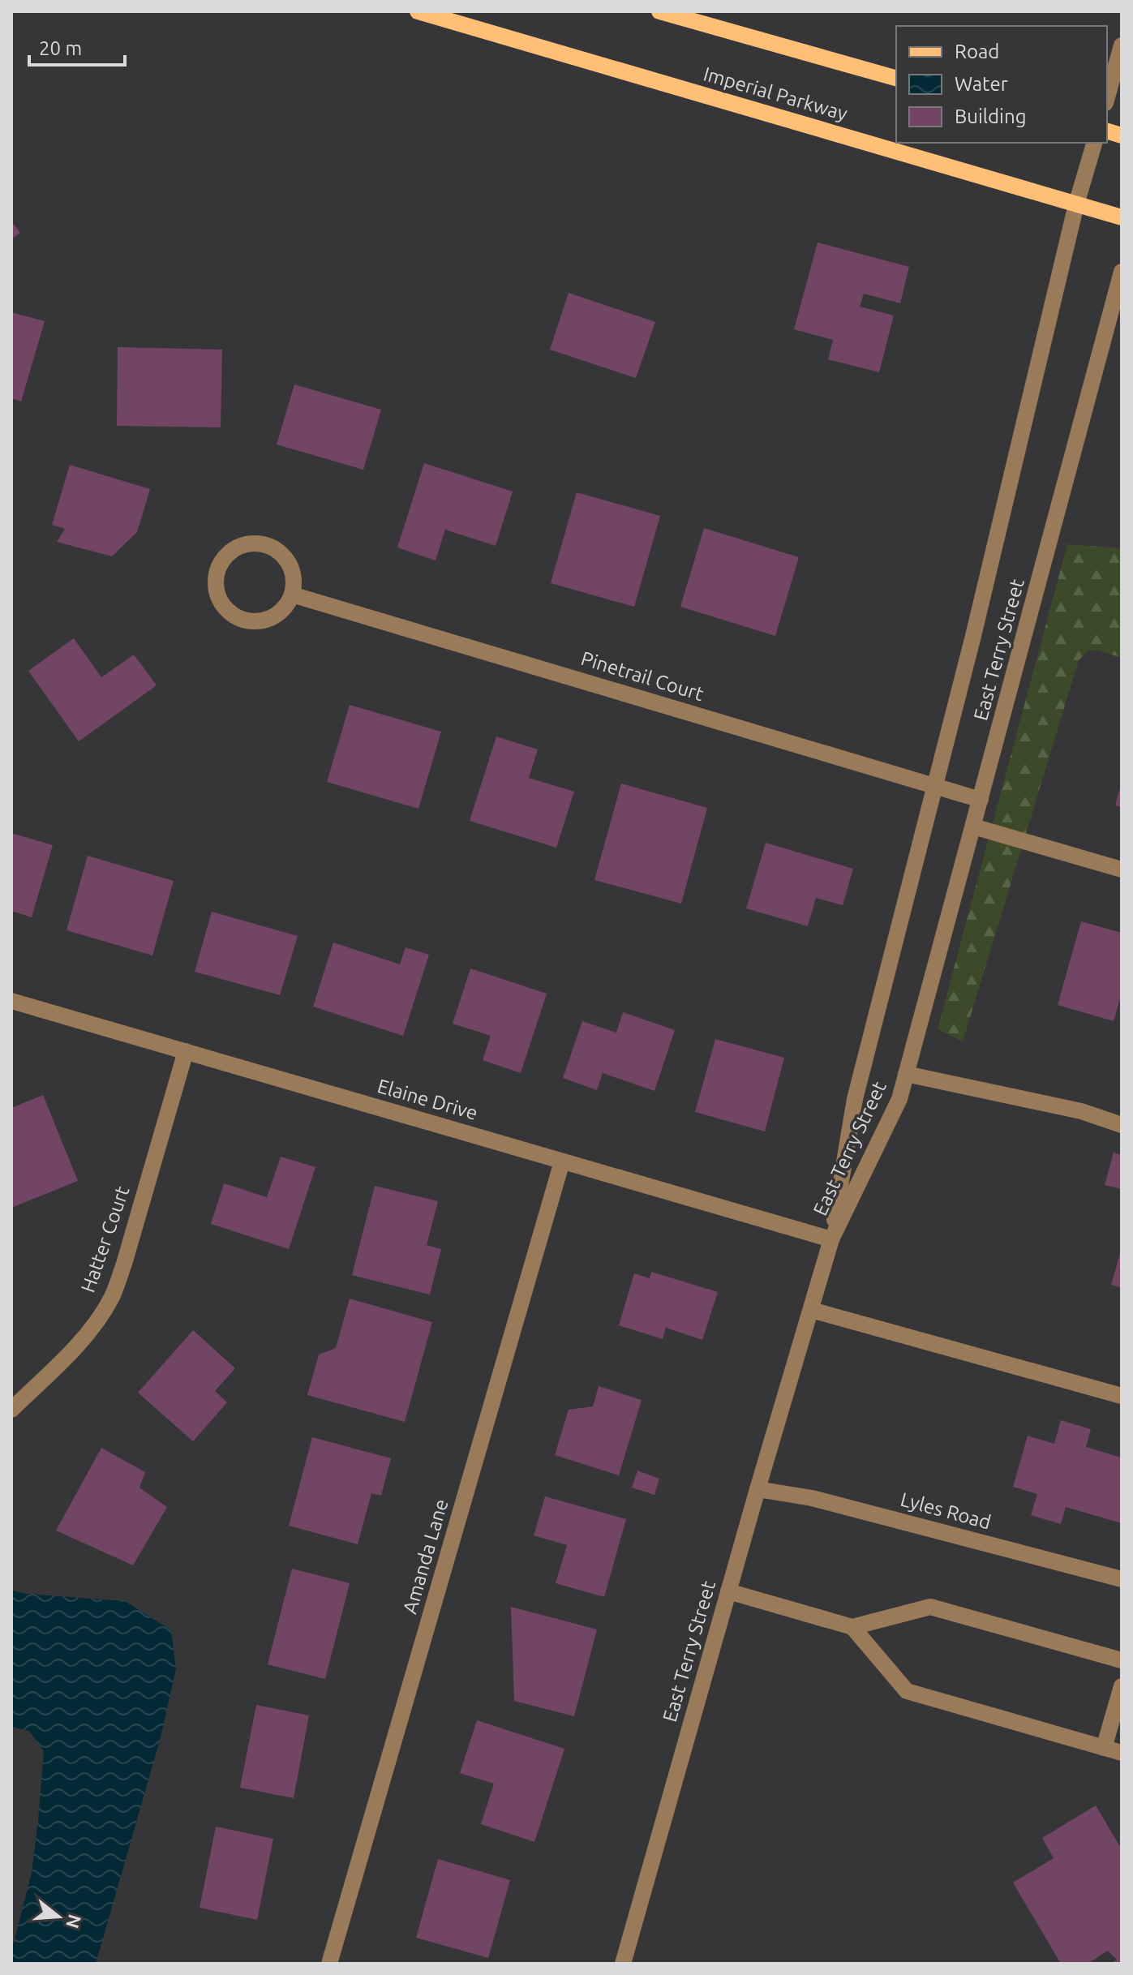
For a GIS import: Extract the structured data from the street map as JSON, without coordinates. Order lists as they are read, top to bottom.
{
  "streets": {
    "main road": ["Imperial Parkway"],
    "street": [
      "East Terry Street",
      "Pinetrail Court",
      "Elaine Drive",
      "Hatter Court",
      "Lyles Road",
      "Amanda Lane"
    ]
  },
  "crossings": [
    ["East Terry Street", "Pinetrail Court"],
    ["East Terry Street", "Elaine Drive"],
    ["East Terry Street", "Lyles Road"],
    ["Elaine Drive", "Hatter Court"],
    ["Elaine Drive", "Amanda Lane"]
  ],
  "legend": ["Road", "Water", "Building"],
  "scale_bar": "20 m",
  "north": "right"
}
